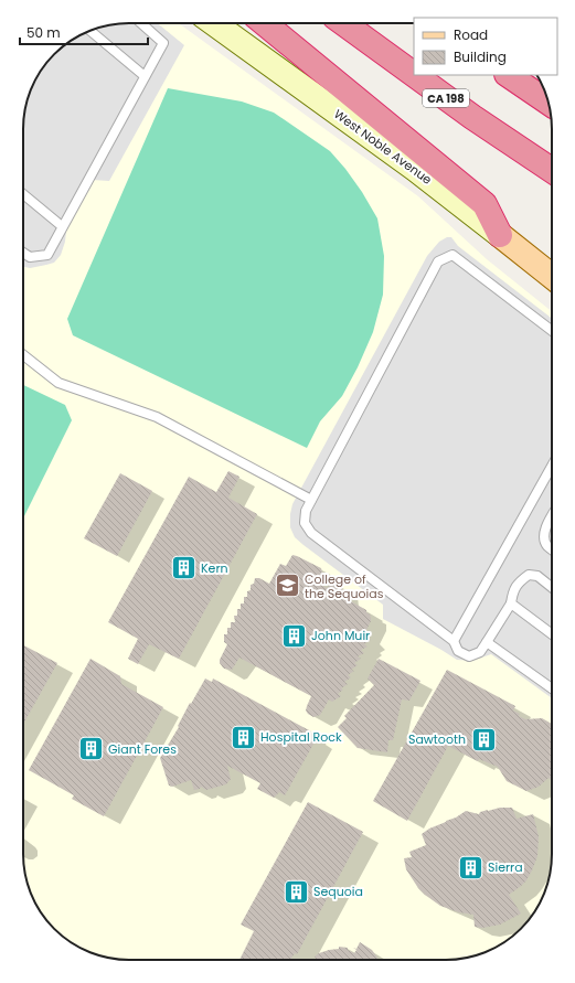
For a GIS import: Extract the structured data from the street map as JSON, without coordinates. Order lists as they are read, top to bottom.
{
  "streets": {
    "highway": ["CA 198"],
    "main road": ["West Noble Avenue"]
  },
  "places": {
    "building": [
      "Kern",
      "John Muir",
      "Hospital Rock",
      "Sawtooth",
      "Giant Fores",
      "Sierra",
      "Sequoia"
    ],
    "school or university": ["College of the Sequoias"]
  },
  "legend": ["Road", "Building"],
  "scale_bar": "50 m"
}
